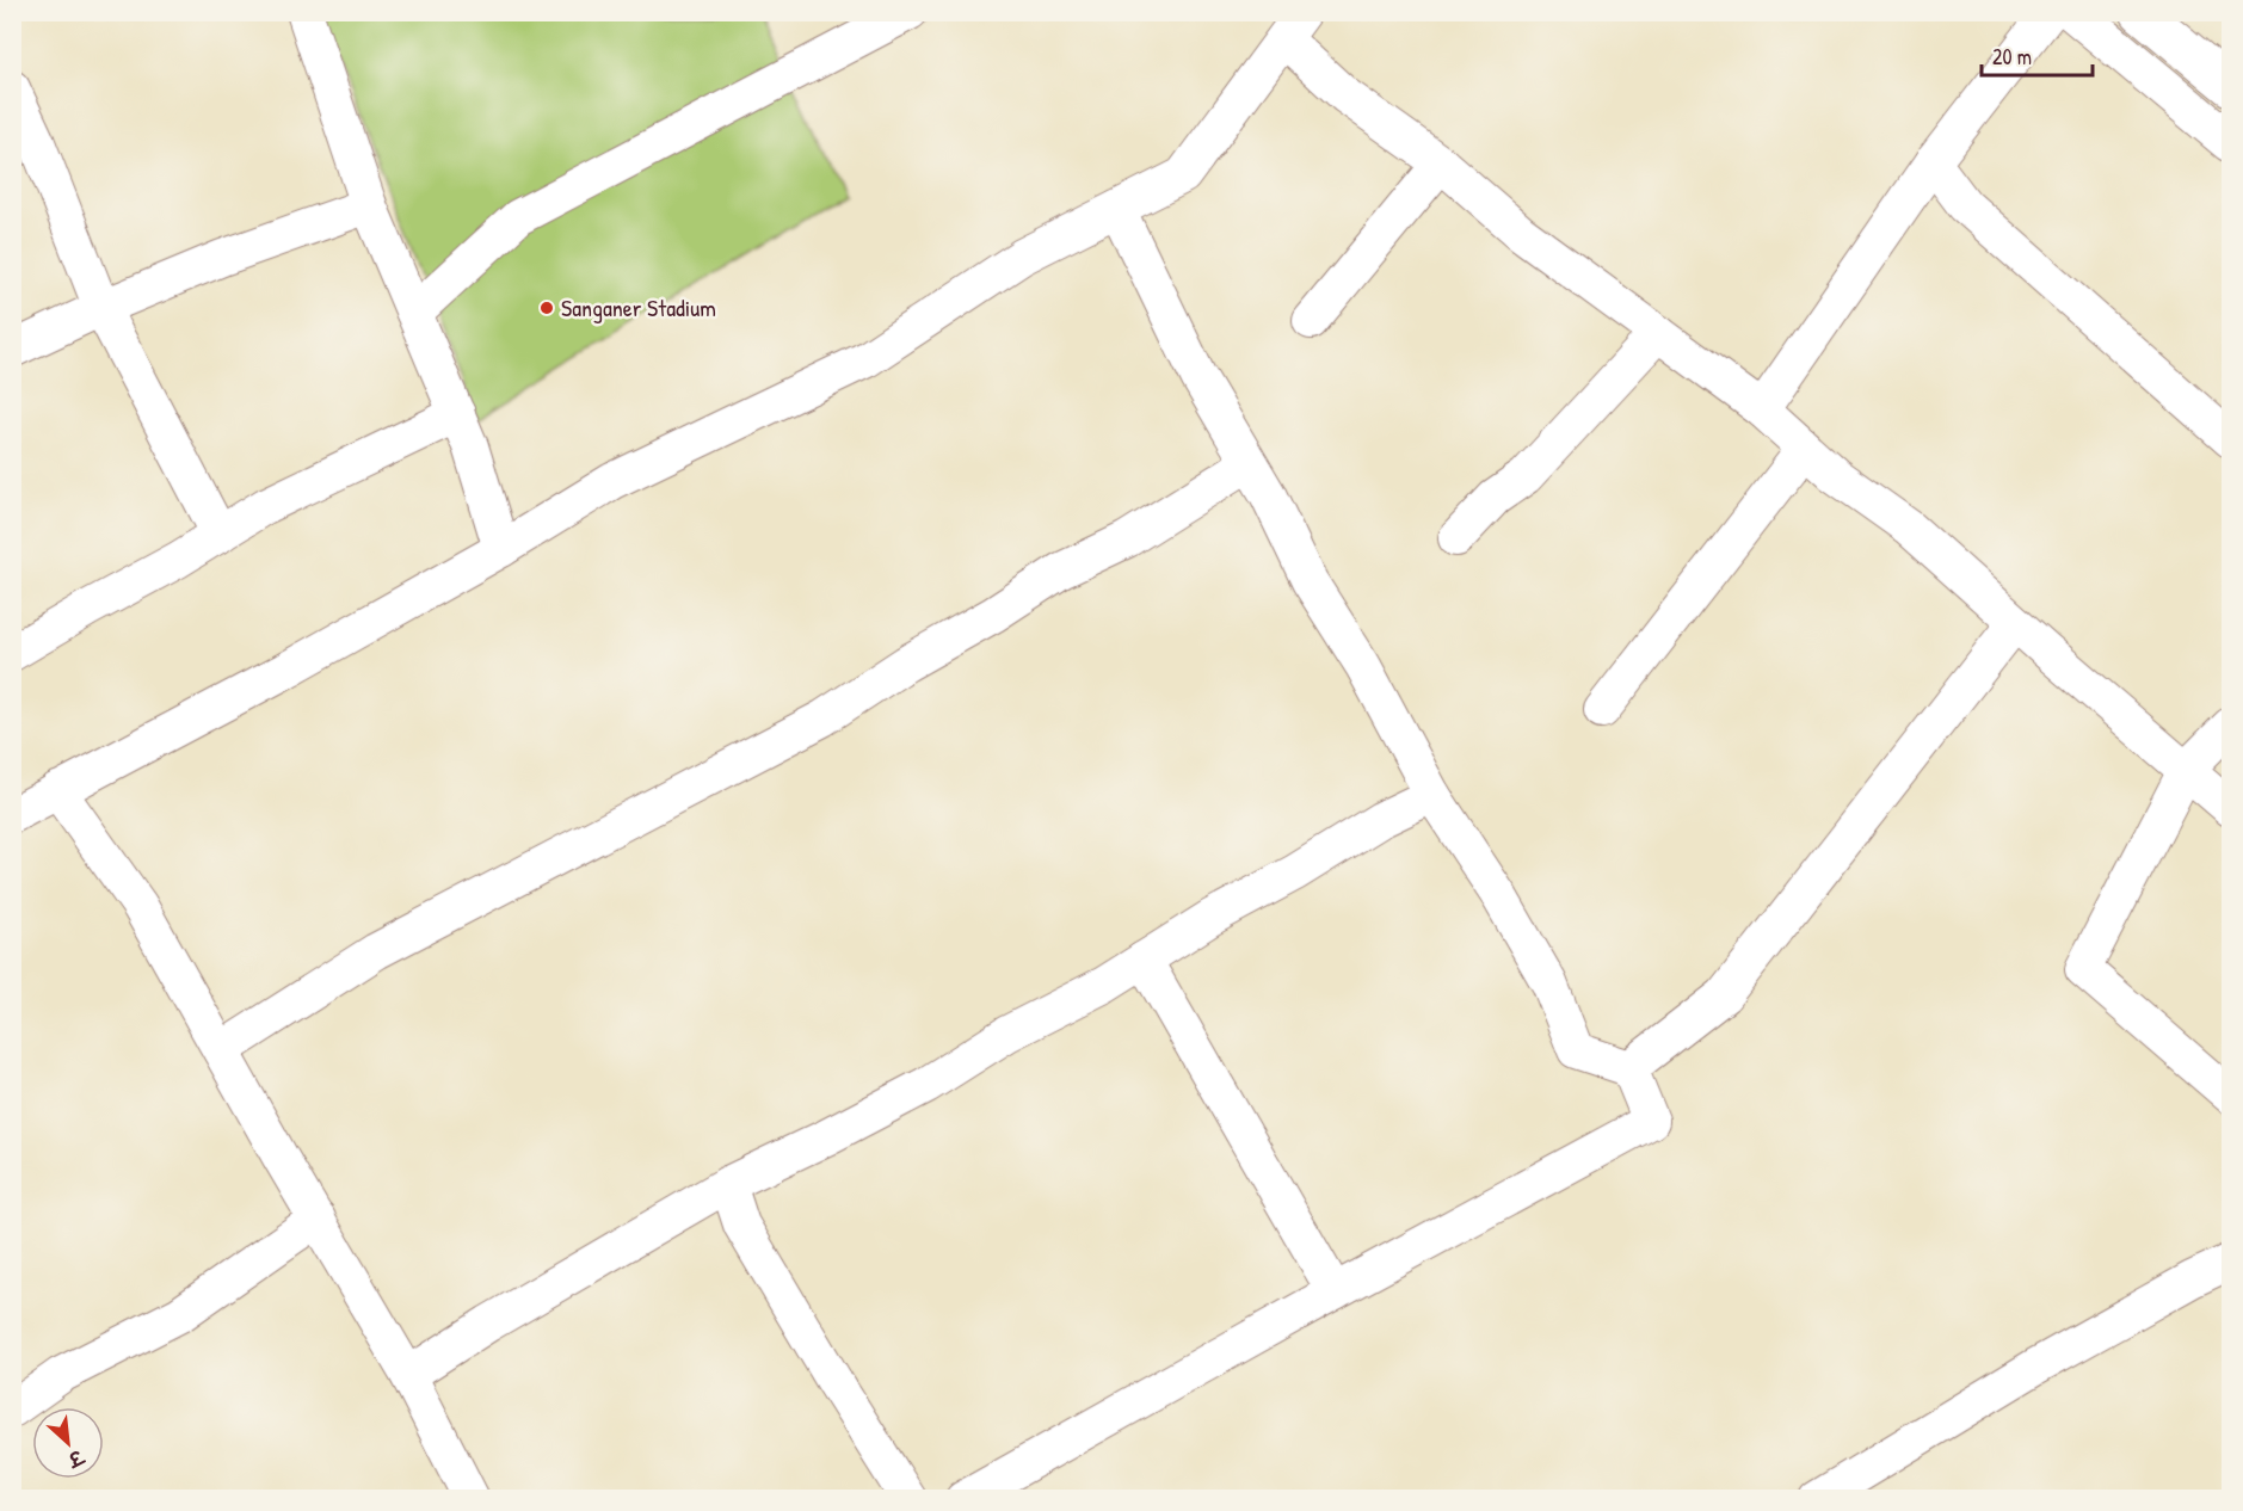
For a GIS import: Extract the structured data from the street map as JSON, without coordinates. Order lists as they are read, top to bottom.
{
  "places": ["Sanganer Stadium"],
  "scale_bar": "20 m",
  "north": "bottom right"
}
